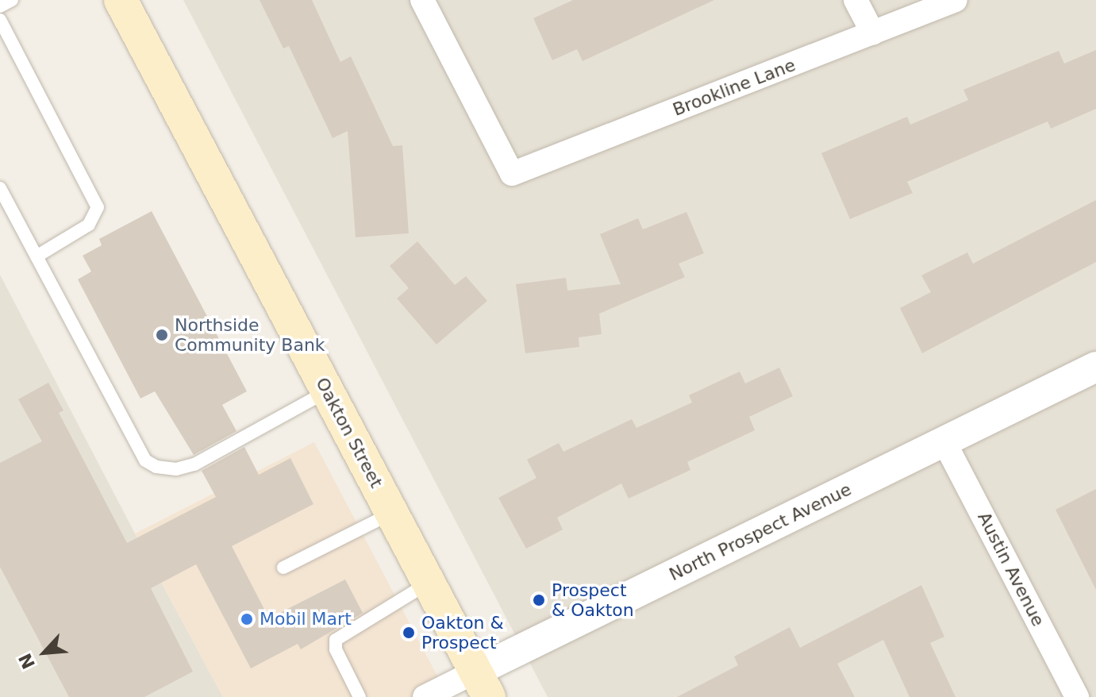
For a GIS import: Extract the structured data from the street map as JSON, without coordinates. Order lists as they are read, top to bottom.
{
  "streets": {
    "main road": ["Oakton Street"],
    "street": ["Brookline Lane", "North Prospect Avenue", "Austin Avenue"]
  },
  "crossings": [
    ["Oakton Street", "North Prospect Avenue"],
    ["North Prospect Avenue", "Austin Avenue"]
  ],
  "places": [
    "Northside Community Bank",
    "Prospect & Oakton",
    "Mobil Mart",
    "Oakton & Prospect"
  ],
  "north": "bottom left"
}
